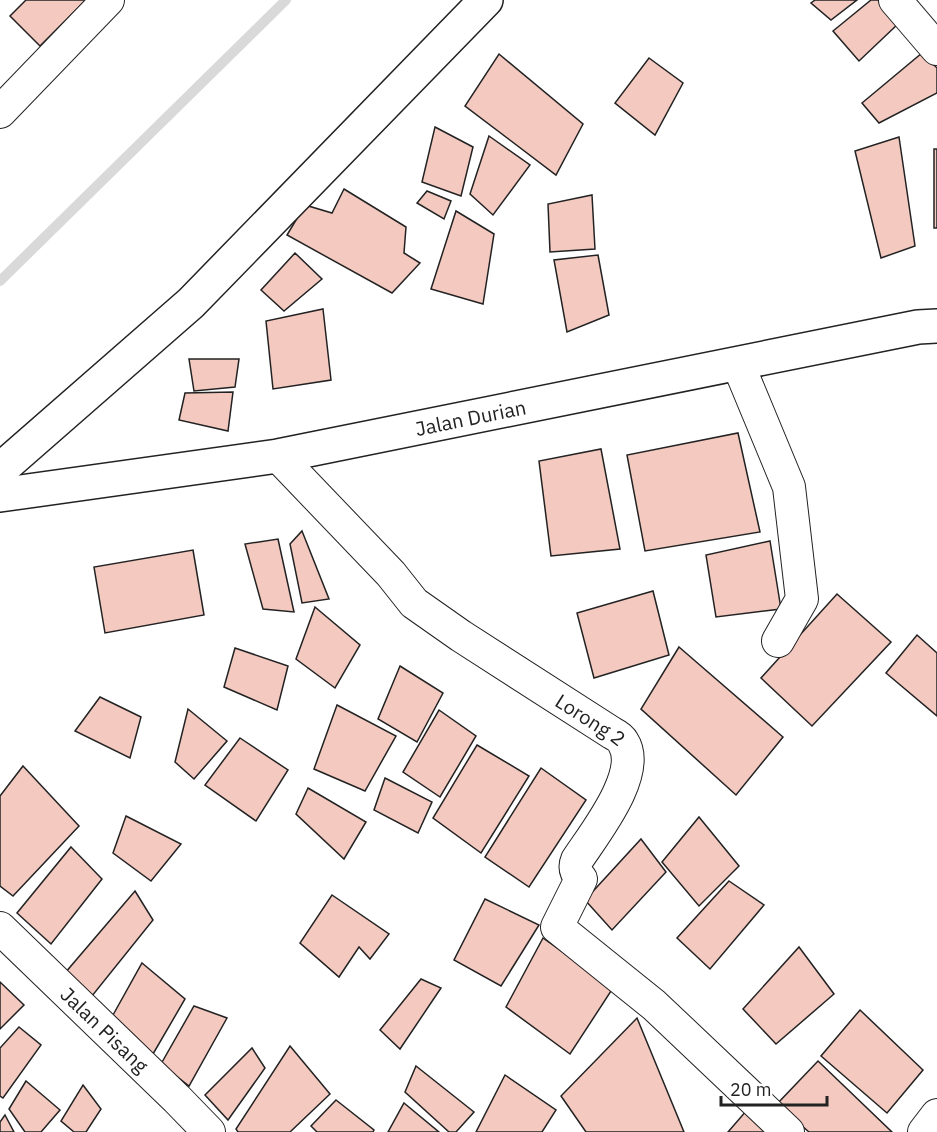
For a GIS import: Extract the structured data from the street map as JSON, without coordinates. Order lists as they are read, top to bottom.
{
  "streets": {
    "street": ["Jalan Durian", "Lorong 2", "Jalan Pisang"]
  },
  "crossings": [
    ["Jalan Durian", "Lorong 2"]
  ],
  "scale_bar": "20 m"
}
